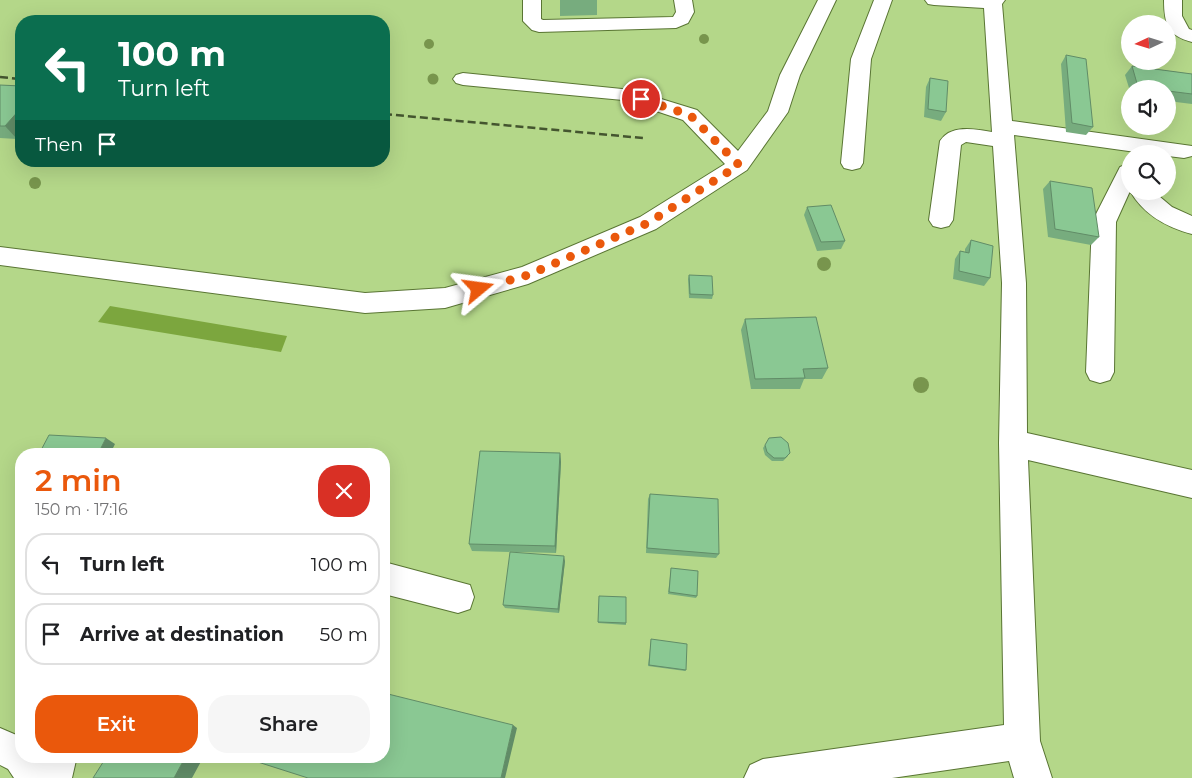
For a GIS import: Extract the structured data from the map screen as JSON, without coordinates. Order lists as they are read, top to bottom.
{
  "north": "left",
  "page": {
    "turn": ["100 m", "Turn left"],
    "then": "Then",
    "heading": ["2 min", "150 m · 17:16"],
    "list": [
      {
        "name": "Turn left",
        "value": "100 m"
      },
      {
        "name": "Arrive at destination",
        "value": "50 m"
      }
    ],
    "buttons": ["Exit", "Share"]
  }
}
